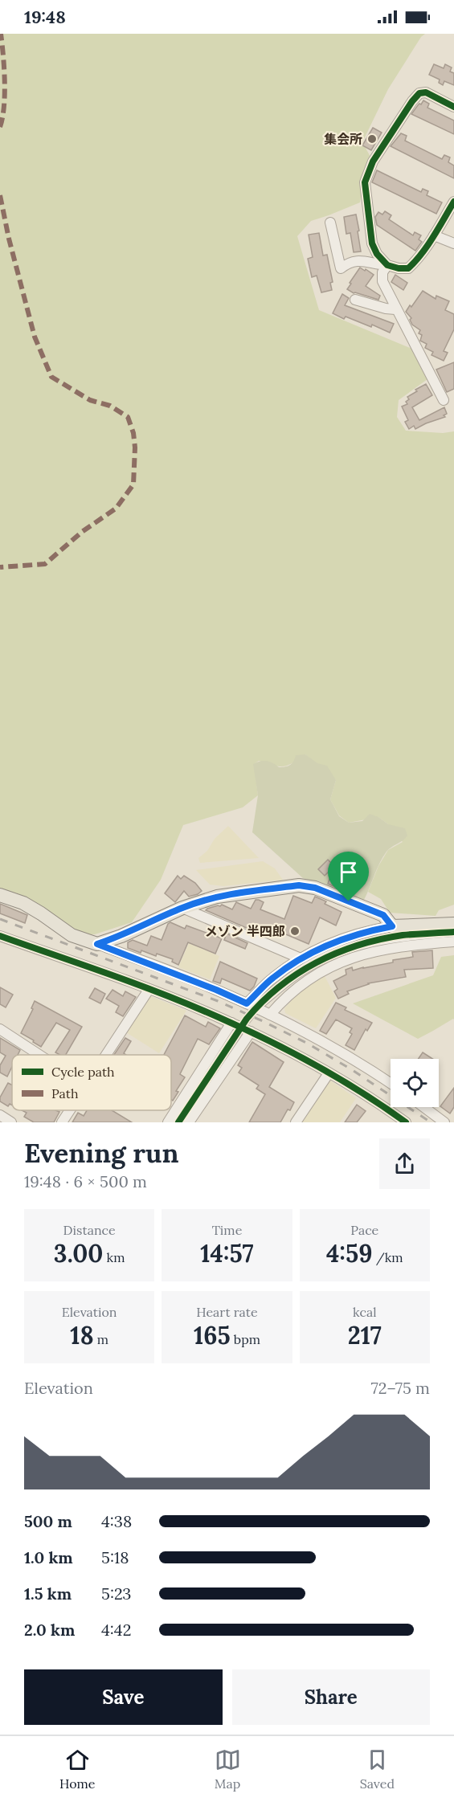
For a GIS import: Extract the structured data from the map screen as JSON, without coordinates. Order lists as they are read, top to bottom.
{
  "places": ["集会所", "メゾン 半四郎"],
  "legend": ["Cycle path", "Path"],
  "page": {
    "status": "19:48",
    "heading": ["Evening run", "19:48 · 6 × 500 m"],
    "stats": [
      ["Distance", "3.00 km"],
      ["Time", "14:57"],
      ["Pace", "4:59 /km"],
      ["Elevation", "18 m"],
      ["Heart rate", "165 bpm"],
      ["kcal", "217"]
    ],
    "chart": ["Elevation", "72–75 m"],
    "list": [
      {
        "name": "500 m",
        "note": "4:38"
      },
      {
        "name": "1.0 km",
        "note": "5:18"
      },
      {
        "name": "1.5 km",
        "note": "5:23"
      },
      {
        "name": "2.0 km",
        "note": "4:42"
      }
    ],
    "buttons": ["Save", "Share"],
    "tabs": ["Home", "Map", "Saved"]
  }
}
